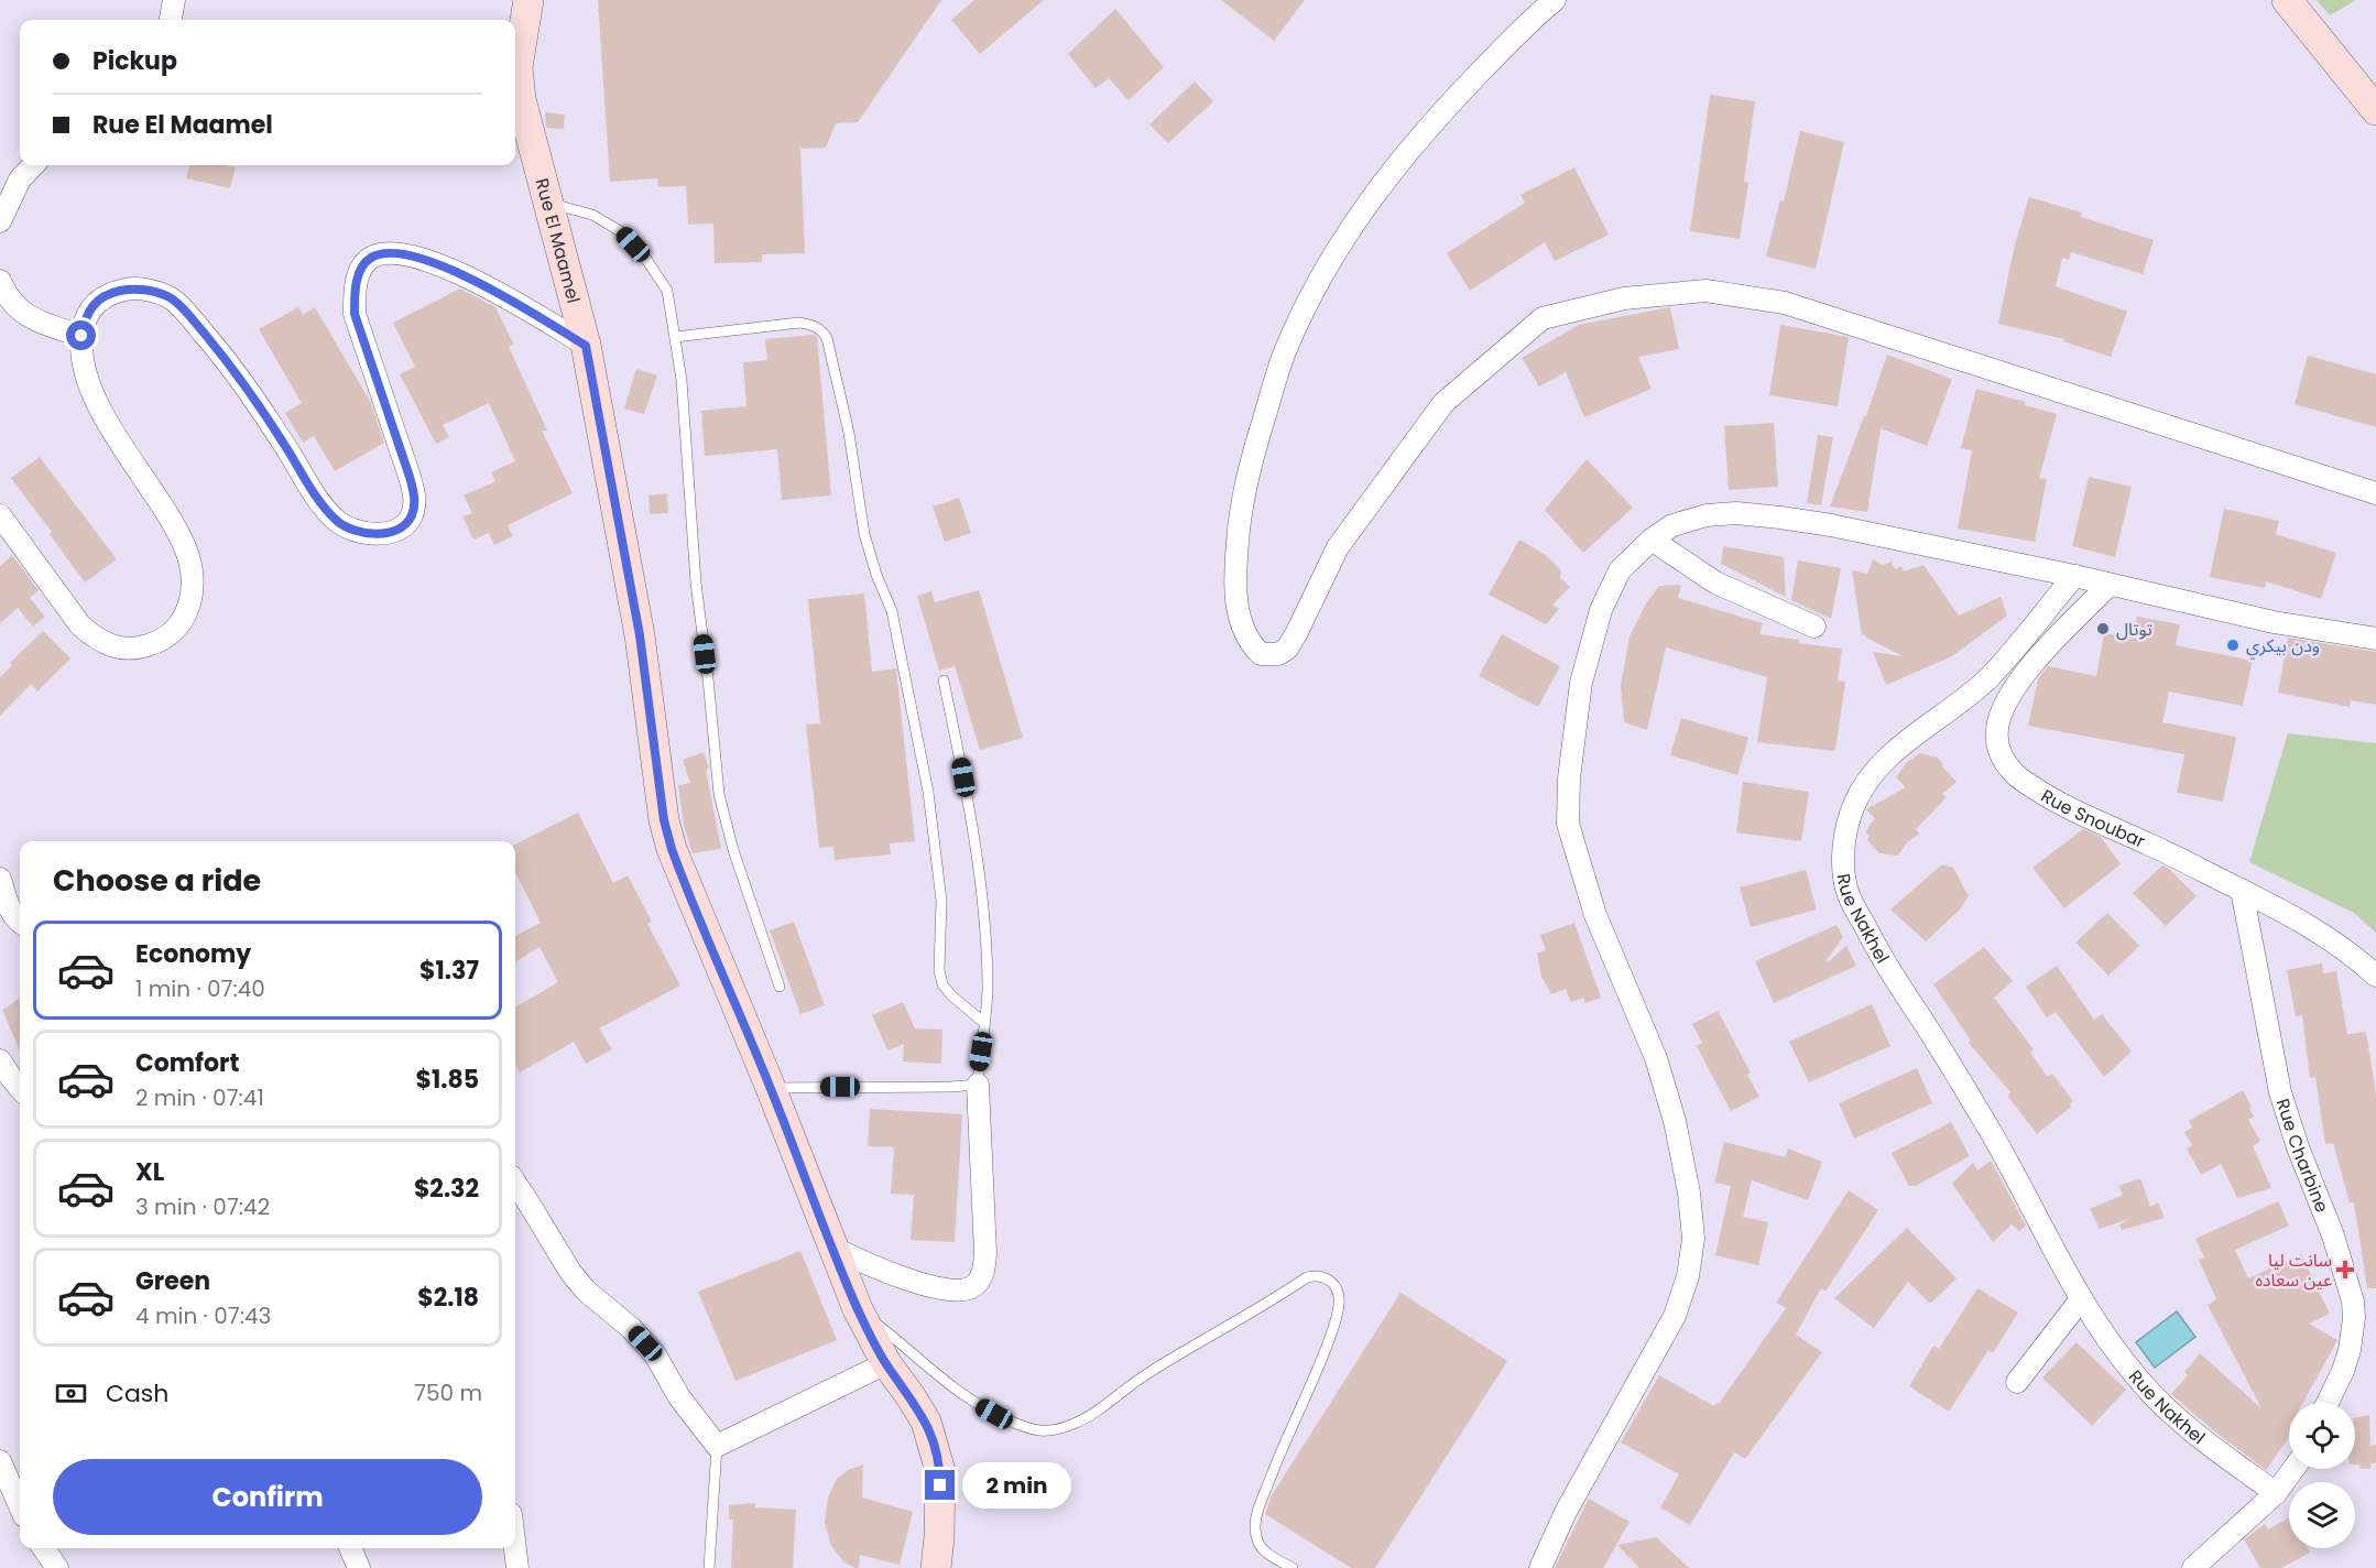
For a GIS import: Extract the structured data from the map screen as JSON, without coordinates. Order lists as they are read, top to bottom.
{
  "streets": {
    "street": [
      "Rue El Maamel",
      "Rue Snoubar",
      "Rue Nakhel",
      "Rue Charbine"
    ]
  },
  "crossings": [
    ["Rue Snoubar", "Rue Charbine"]
  ],
  "places": {
    "other": ["توتال", "ودن بيكري"],
    "health": ["سانت ليا عين سعاده"]
  },
  "page": {
    "banner": ["Pickup", "Rue El Maamel"],
    "heading": "Choose a ride",
    "list": [
      {
        "name": "Economy",
        "note": "1 min · 07:40",
        "value": "$1.37"
      },
      {
        "name": "Comfort",
        "note": "2 min · 07:41",
        "value": "$1.85"
      },
      {
        "name": "XL",
        "note": "3 min · 07:42",
        "value": "$2.32"
      },
      {
        "name": "Green",
        "note": "4 min · 07:43",
        "value": "$2.18"
      }
    ],
    "pay": ["Cash", "750 m"],
    "buttons": "Confirm",
    "bubble": "2 min"
  }
}
